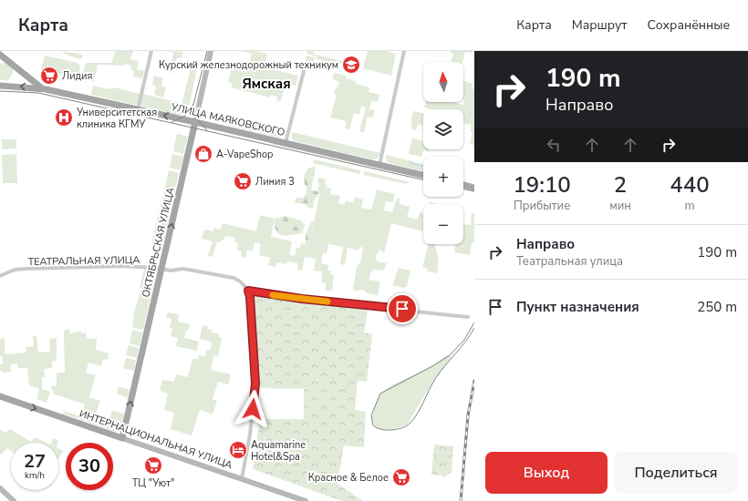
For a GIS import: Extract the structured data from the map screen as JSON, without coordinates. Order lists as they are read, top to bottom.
{
  "streets": {
    "main road": ["УЛИЦА МАЯКОВСКОГО", "ОКТЯБРЬСКАЯ УЛИЦА", "ИНТЕРНАЦИОНАЛЬНАЯ УЛИЦА"],
    "street": ["ТЕАТРАЛЬНАЯ УЛИЦА"]
  },
  "crossings": [
    ["УЛИЦА МАЯКОВСКОГО", "ОКТЯБРЬСКАЯ УЛИЦА"],
    ["ОКТЯБРЬСКАЯ УЛИЦА", "ТЕАТРАЛЬНАЯ УЛИЦА"],
    ["ОКТЯБРЬСКАЯ УЛИЦА", "ИНТЕРНАЦИОНАЛЬНАЯ УЛИЦА"]
  ],
  "one_way": ["ОКТЯБРЬСКАЯ УЛИЦА", "ИНТЕРНАЦИОНАЛЬНАЯ УЛИЦА"],
  "districts": ["Ямская"],
  "places": {
    "school or university": ["Курский железнодорожный техникум"],
    "supermarket": [
      "Лидия",
      "Линия 3",
      "ТЦ \"Уют\"",
      "Красное & Белое"
    ],
    "hospital": ["Университетская клиника КГМУ"],
    "shop": ["A-VapeShop"],
    "hotel": ["Aquamarine Hotel&Spa"]
  },
  "north": "top",
  "page": {
    "header": "Карта",
    "nav": ["Карта", "Маршрут", "Сохранённые"],
    "turn": ["190 m", "Направо"],
    "map_buttons": ["+", "−"],
    "eta": [
      "19:10",
      "Прибытие",
      "2",
      "мин",
      "440",
      "m"
    ],
    "list": [
      {
        "name": "Направо",
        "note": "Театральная улица",
        "value": "190 m"
      },
      {
        "name": "Пункт назначения",
        "value": "250 m"
      }
    ],
    "speed": "27 km/h",
    "limit": "30",
    "buttons": ["Выход", "Поделиться"]
  }
}
